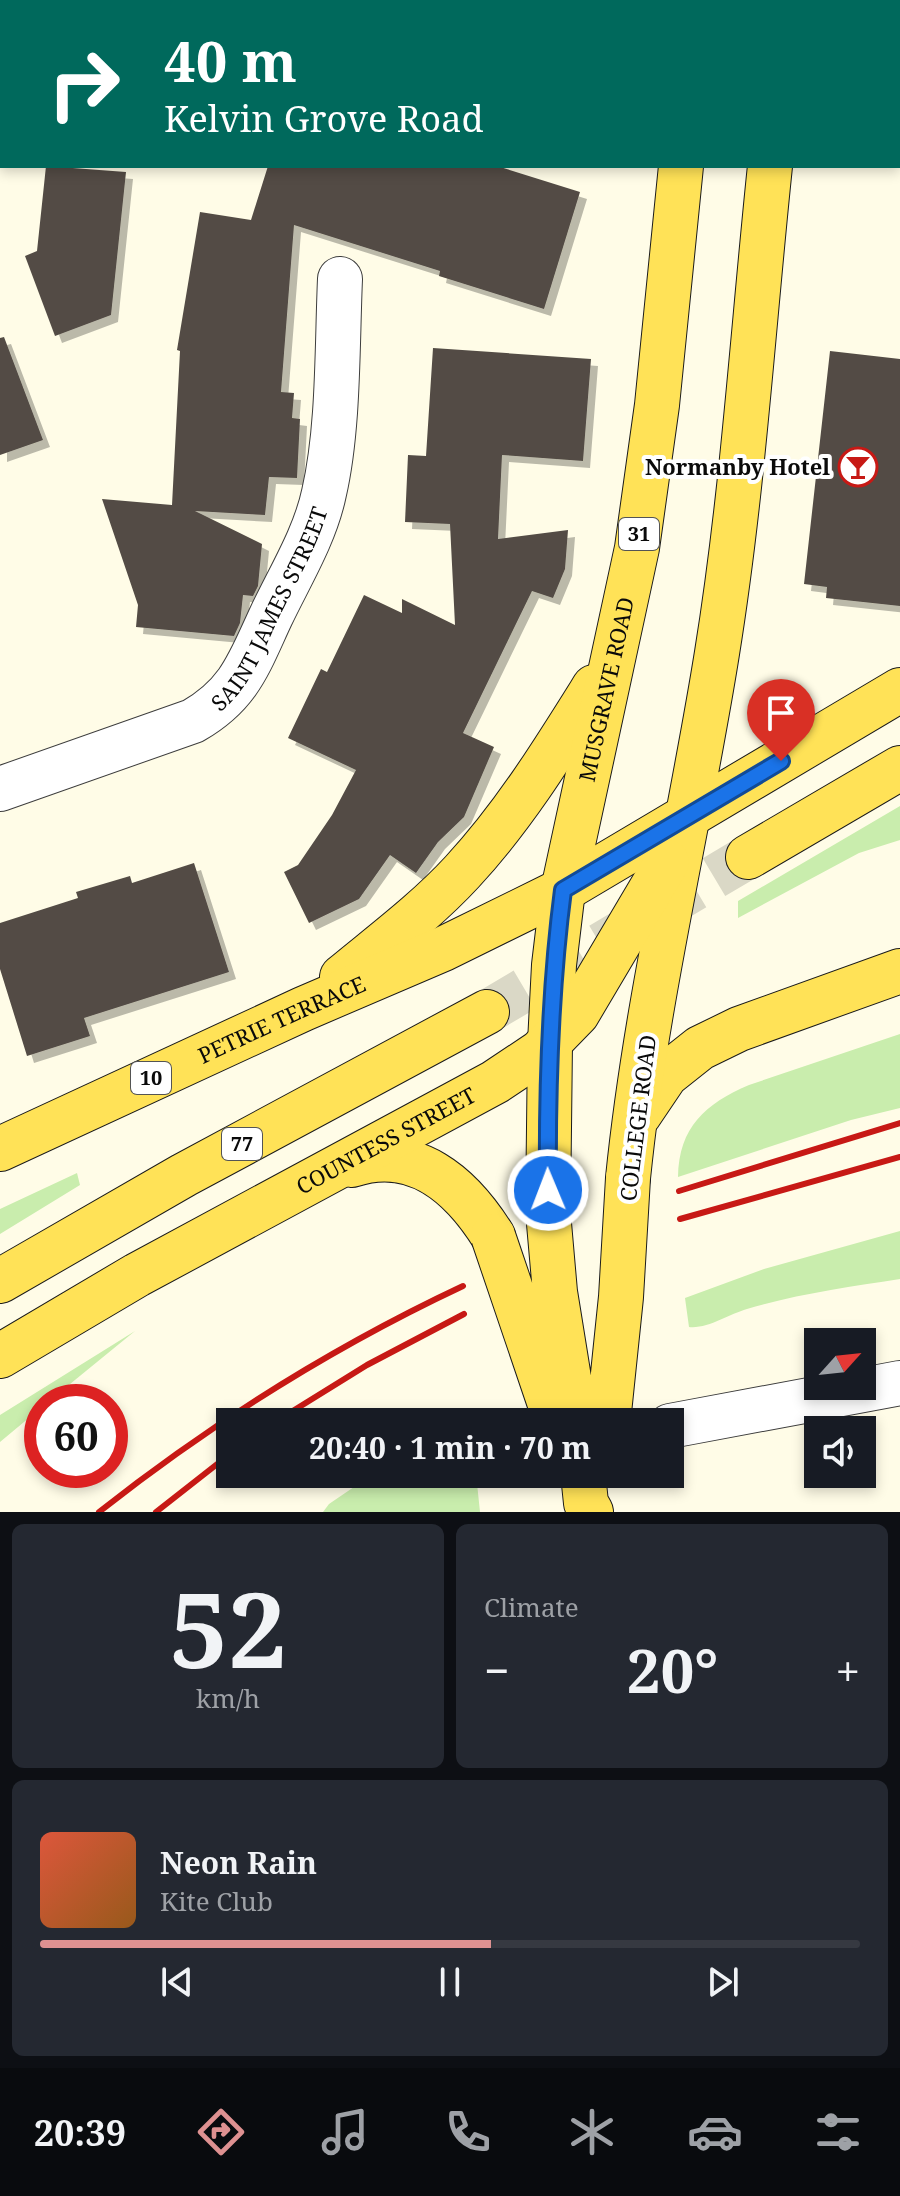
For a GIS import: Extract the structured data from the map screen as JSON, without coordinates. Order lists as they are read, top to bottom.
{
  "streets": {
    "main road": [
      "31",
      "MUSGRAVE ROAD",
      "PETRIE TERRACE",
      "10",
      "COLLEGE ROAD",
      "COUNTESS STREET",
      "77"
    ],
    "street": ["SAINT JAMES STREET"]
  },
  "crossings": [
    ["MUSGRAVE ROAD", "PETRIE TERRACE"],
    ["MUSGRAVE ROAD", "10"],
    ["MUSGRAVE ROAD", "COUNTESS STREET"],
    ["PETRIE TERRACE", "10"],
    ["10", "COLLEGE ROAD"],
    ["10", "COUNTESS STREET"],
    ["COLLEGE ROAD", "COUNTESS STREET"]
  ],
  "places": {
    "bar": ["Normanby Hotel"]
  },
  "north": "top right",
  "page": {
    "turn": ["40 m", "Kelvin Grove Road"],
    "limit": "60",
    "trip": "20:40 · 1 min · 70 m",
    "tile": [
      ["52", "km/h"],
      "Climate"
    ],
    "heat": ["−", "20°", "+"],
    "song": ["Neon Rain", "Kite Club"],
    "tabs": "20:39"
  }
}
